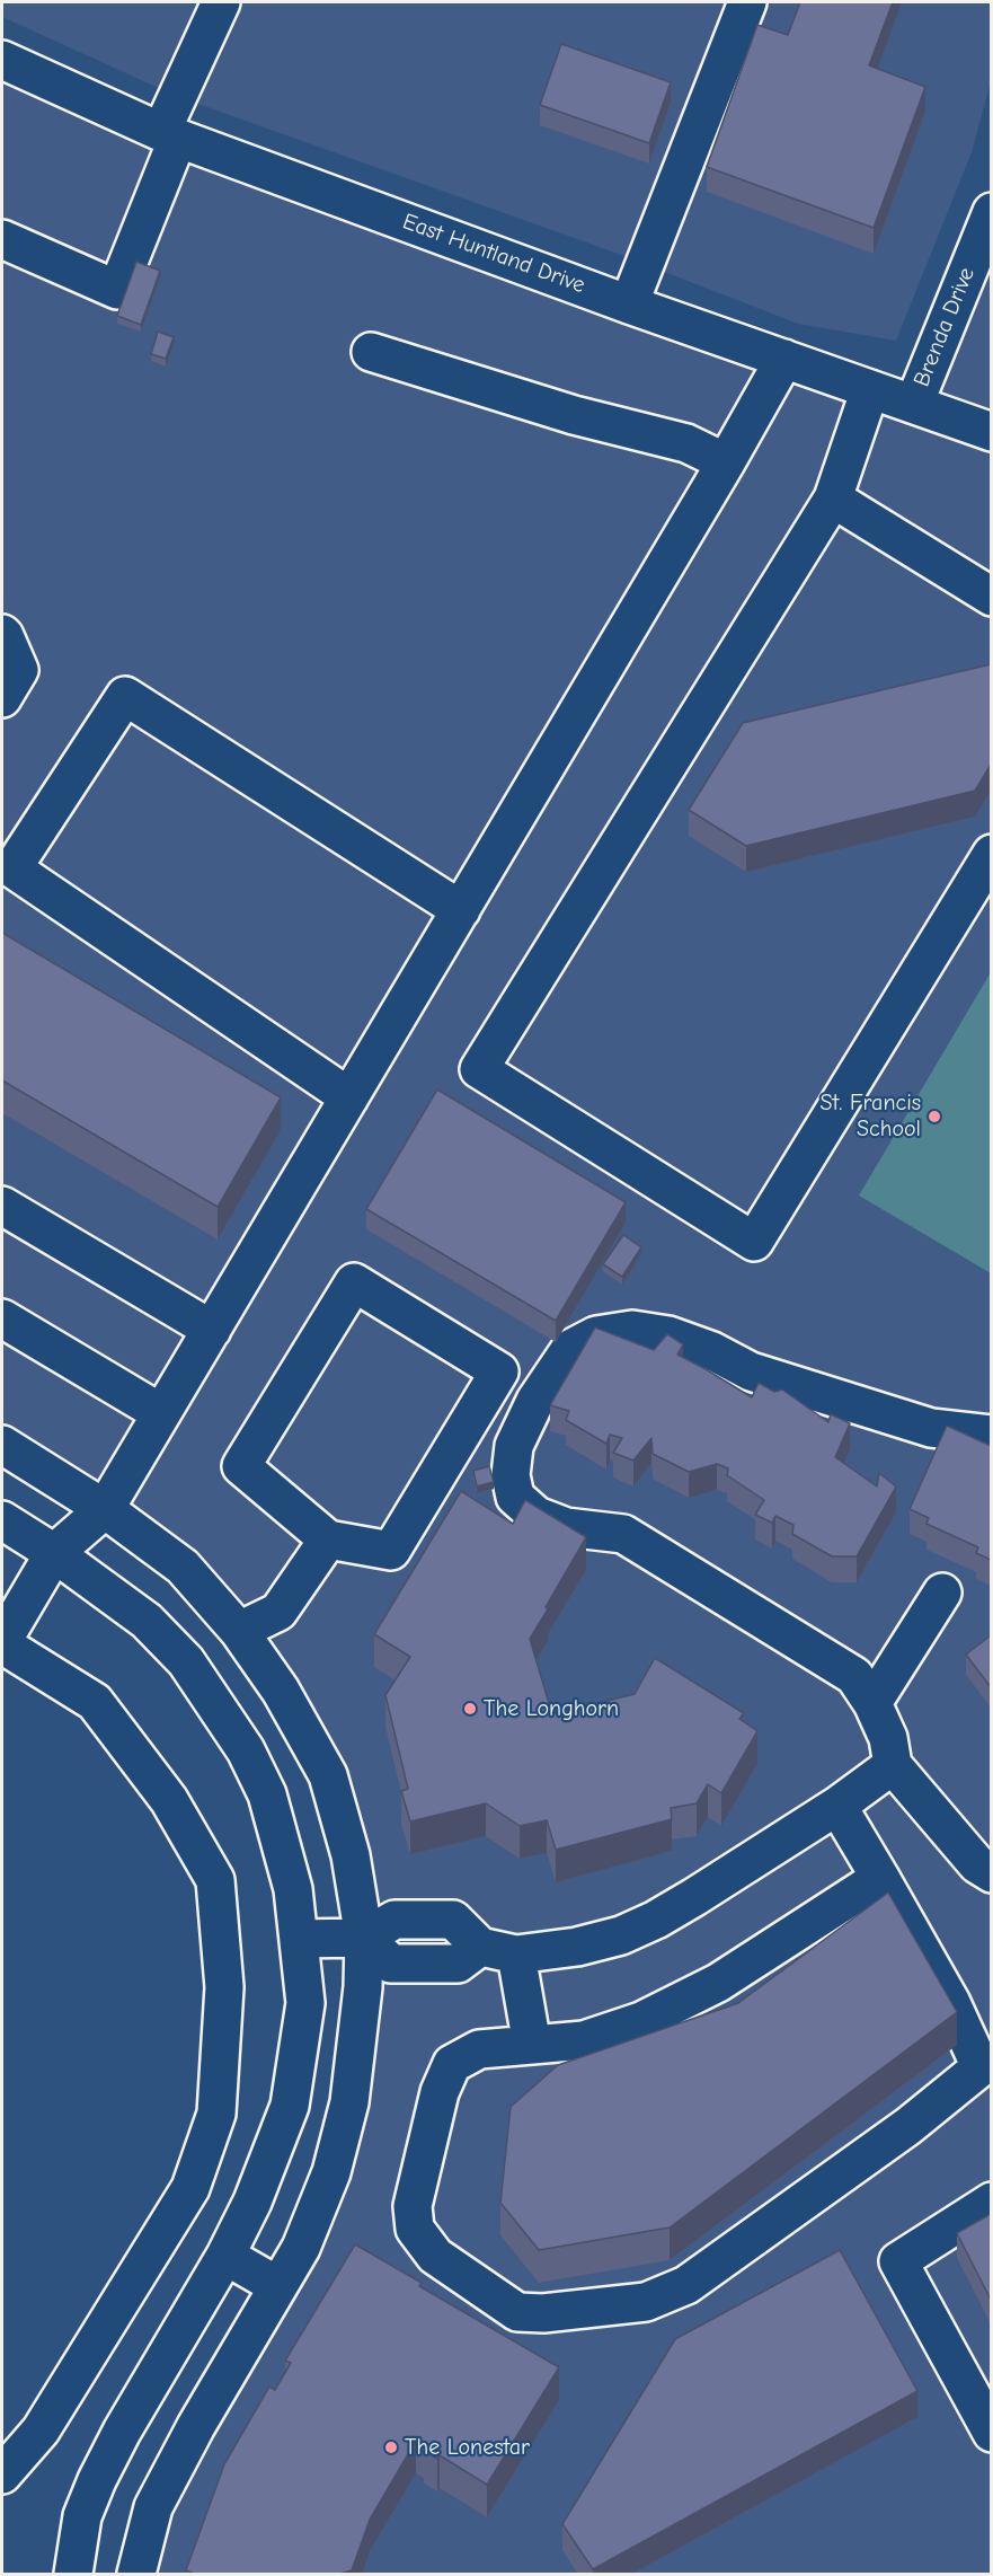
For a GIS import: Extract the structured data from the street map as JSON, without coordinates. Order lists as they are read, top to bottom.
{
  "streets": {
    "street": ["East Huntland Drive", "Brenda Drive"]
  },
  "crossings": [
    ["East Huntland Drive", "Brenda Drive"]
  ],
  "places": ["St. Francis School", "The Longhorn", "The Lonestar"]
}
